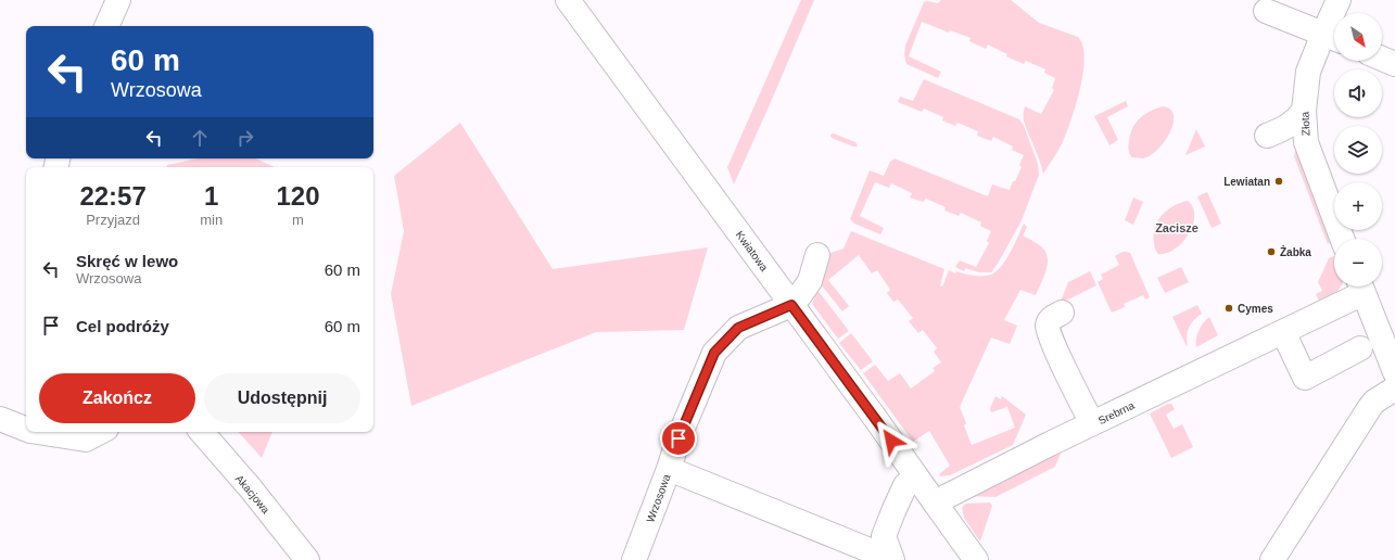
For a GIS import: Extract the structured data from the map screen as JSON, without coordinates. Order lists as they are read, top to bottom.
{
  "streets": {
    "street": [
      "Złota",
      "Kwiatowa",
      "Srebrna",
      "Akacjowa",
      "Wrzosowa"
    ]
  },
  "crossings": [
    ["Kwiatowa", "Srebrna"],
    ["Kwiatowa", "Wrzosowa"]
  ],
  "districts": ["Zacisze"],
  "places": ["Lewiatan", "Żabka", "Cymes"],
  "north": "bottom right",
  "page": {
    "map_buttons": ["+", "−"],
    "turn": ["60 m", "Wrzosowa"],
    "eta": [
      "22:57",
      "Przyjazd",
      "1",
      "min",
      "120",
      "m"
    ],
    "list": [
      {
        "name": "Skręć w lewo",
        "note": "Wrzosowa",
        "value": "60 m"
      },
      {
        "name": "Cel podróży",
        "value": "60 m"
      }
    ],
    "buttons": ["Zakończ", "Udostępnij"]
  }
}
